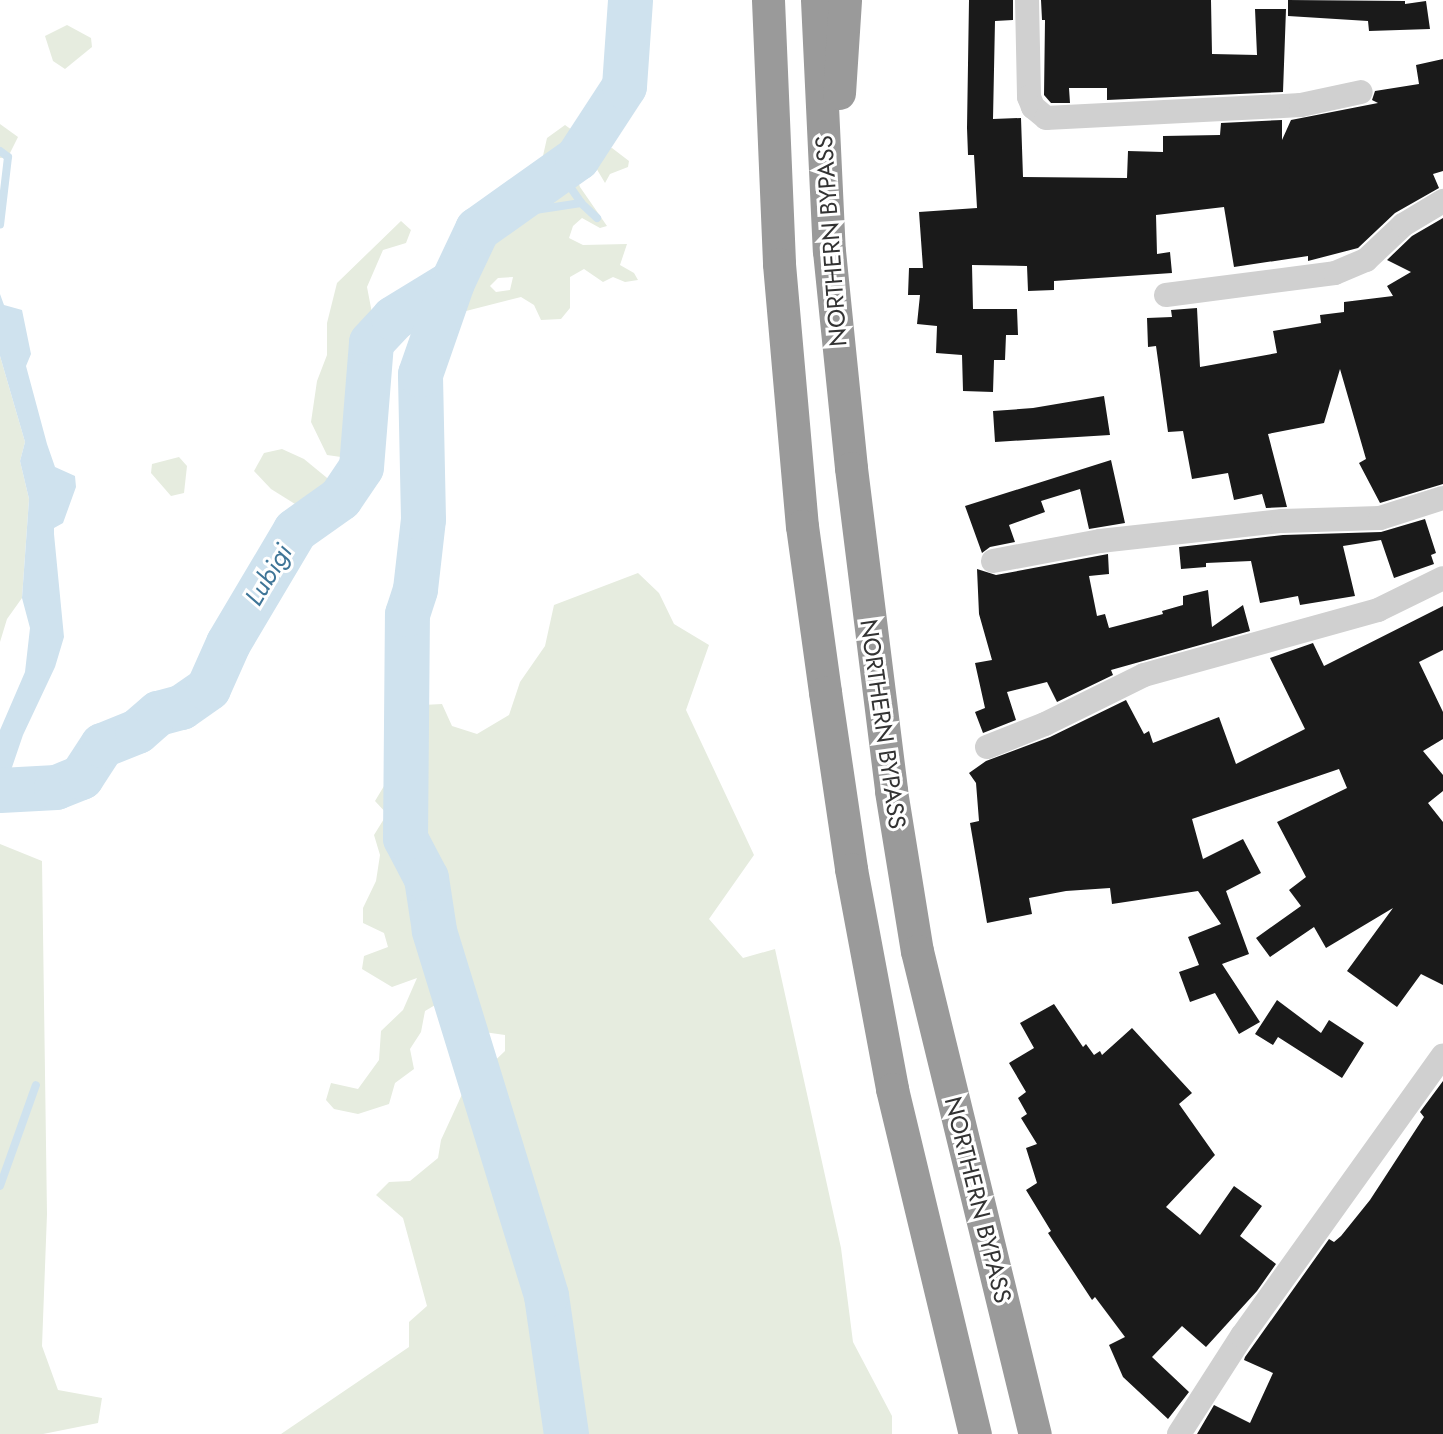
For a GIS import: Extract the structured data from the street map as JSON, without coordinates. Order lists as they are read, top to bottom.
{
  "streets": {
    "highway": ["NORTHERN BYPASS"]
  },
  "water": ["Lubigi"]
}
